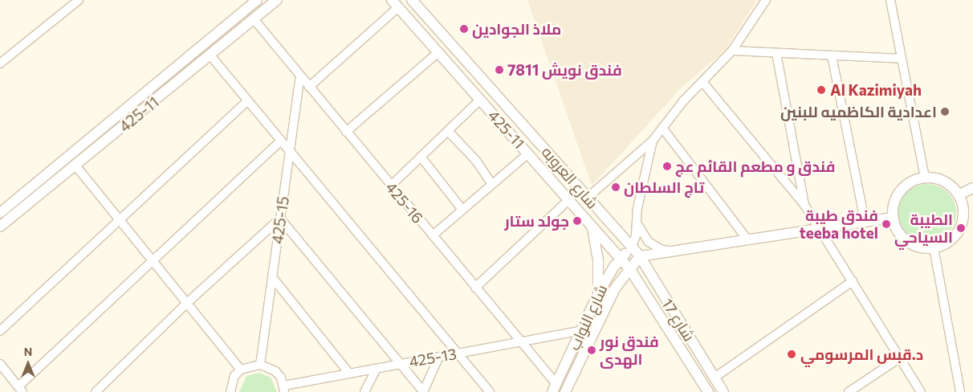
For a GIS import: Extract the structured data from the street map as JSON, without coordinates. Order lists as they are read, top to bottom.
{
  "streets": {
    "street": [
      "425-11",
      "شارع العروبه",
      "425-16",
      "425-15",
      "شارع النواب",
      "شارع 17",
      "425-13"
    ]
  },
  "crossings": [
    ["425-11", "425-16"],
    ["425-11", "شارع النواب"],
    ["425-11", "شارع 17"],
    ["شارع العروبه", "شارع النواب"],
    ["شارع العروبه", "شارع 17"],
    ["425-16", "425-15"],
    ["425-16", "شارع النواب"],
    ["425-16", "425-13"],
    ["شارع النواب", "شارع 17"],
    ["شارع النواب", "425-13"]
  ],
  "places": [
    "ملاذ الجوادين",
    "فندق نويش 7811",
    "Al Kazimiyah",
    "اعدادية الكاظميه للبنين",
    "فندق و مطعم القائم عج",
    "تاج السلطان",
    "جولد ستار",
    "فندق طيبة teeba hotel",
    "الطيبة السياحي",
    "فندق نور الهدى",
    "د.قبس المرسومي"
  ],
  "north": "top"
}
